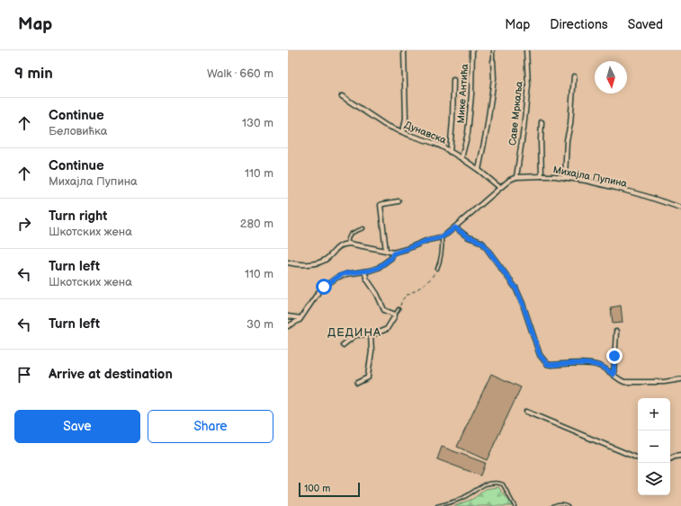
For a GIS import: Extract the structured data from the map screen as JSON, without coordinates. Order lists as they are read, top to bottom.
{
  "streets": {
    "street": [
      "Мике Антића",
      "Саве Мркаља",
      "Дунавска",
      "Михајла Пупина"
    ]
  },
  "crossings": [
    ["Мике Антића", "Дунавска"],
    ["Саве Мркаља", "Михајла Пупина"]
  ],
  "districts": ["ДЕДИНА"],
  "scale_bar": "100 m",
  "north": "bottom",
  "page": {
    "header": "Map",
    "nav": ["Map", "Directions", "Saved"],
    "heading": ["9 min", "Walk · 660 m"],
    "list": [
      ["Continue", "Беловићка", "130 m"],
      ["Continue", "Михајла Пупина", "110 m"],
      ["Turn right", "Шкотских жена", "280 m"],
      ["Turn left", "Шкотских жена", "110 m"],
      ["Turn left", "30 m"],
      "Arrive at destination"
    ],
    "map_buttons": ["+", "−"],
    "buttons": ["Save", "Share"],
    "scale": "100 m"
  }
}
